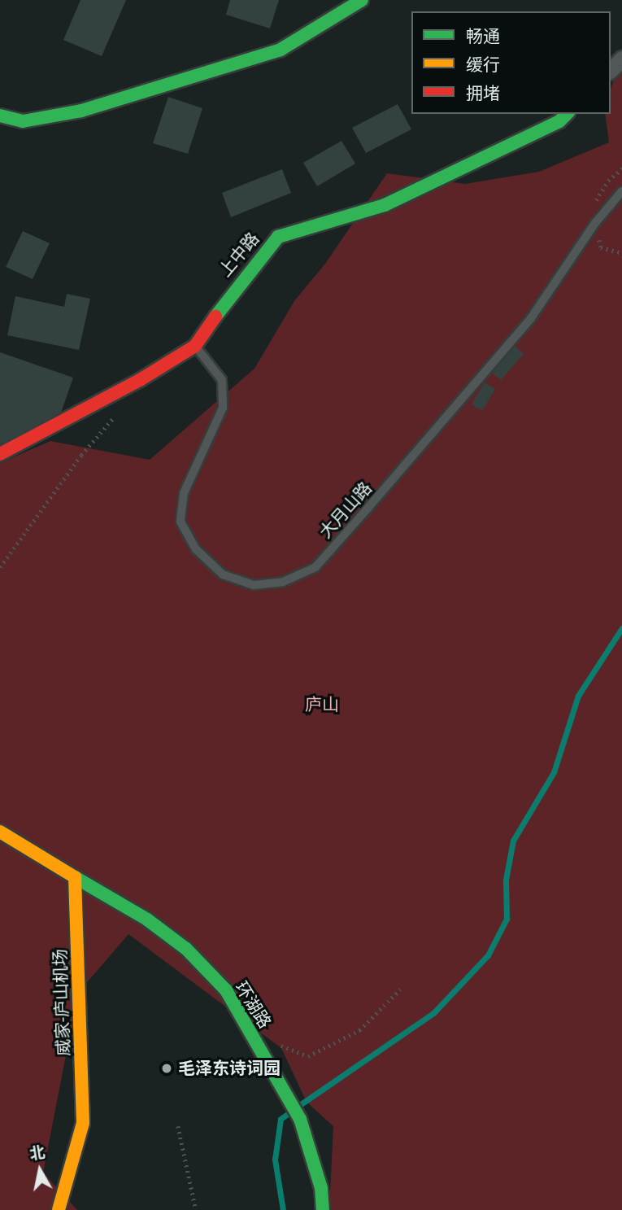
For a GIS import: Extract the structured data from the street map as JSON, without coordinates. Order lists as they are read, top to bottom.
{
  "streets": {
    "street": ["上中路", "威家-庐山机场", "环湖路"],
    "lane": ["大月山路"]
  },
  "crossings": [
    ["上中路", "大月山路"],
    ["威家-庐山机场", "环湖路"]
  ],
  "parks": ["庐山"],
  "places": ["毛泽东诗词园"],
  "legend": ["畅通", "缓行", "拥堵"],
  "north": "top"
}
